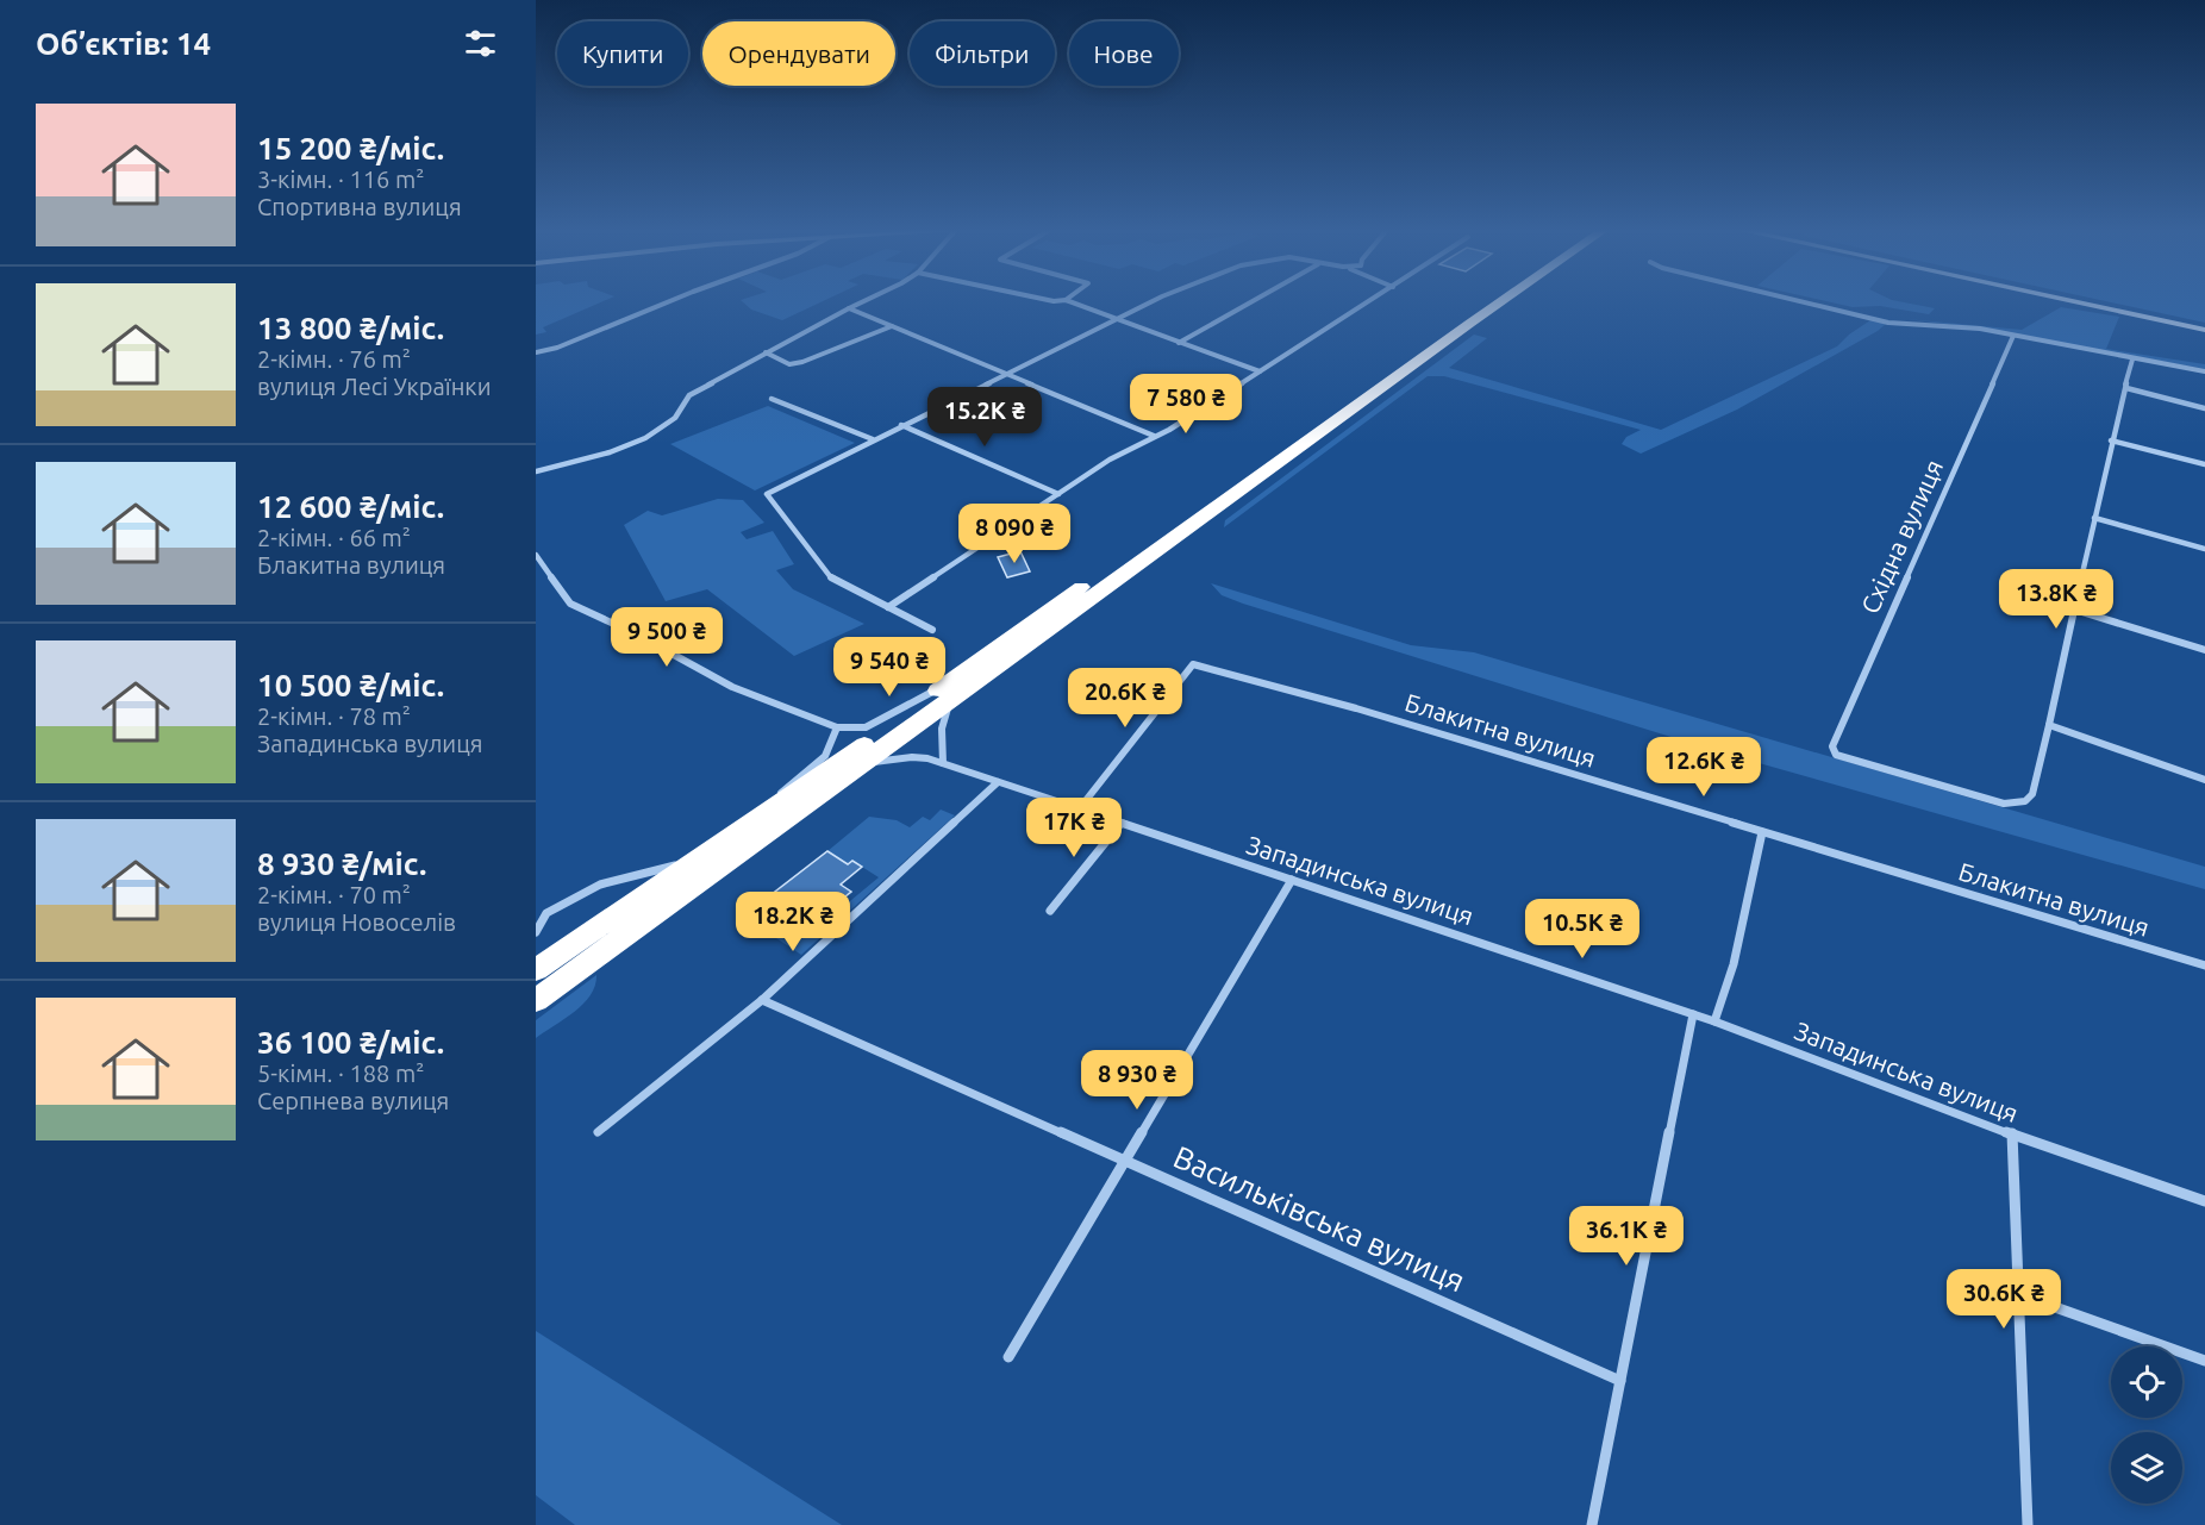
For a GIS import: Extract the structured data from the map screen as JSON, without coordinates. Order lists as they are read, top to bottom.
{
  "streets": {
    "street": [
      "Східна вулиця",
      "Блакитна вулиця",
      "Западинська вулиця",
      "Васильківська вулиця"
    ]
  },
  "crossings": [
    ["Блакитна вулиця", "Западинська вулиця"]
  ],
  "page": {
    "heading": "Об’єктів: 14",
    "chip": [
      "Купити",
      "Орендувати",
      "Фільтри",
      "Нове"
    ],
    "list": [
      {
        "name": "15 200 ₴/міс.",
        "note": "3-кімн. · 116 m² · Спортивна вулиця"
      },
      {
        "name": "13 800 ₴/міс.",
        "note": "2-кімн. · 76 m² · вулиця Лесі Українки"
      },
      {
        "name": "12 600 ₴/міс.",
        "note": "2-кімн. · 66 m² · Блакитна вулиця"
      },
      {
        "name": "10 500 ₴/міс.",
        "note": "2-кімн. · 78 m² · Западинська вулиця"
      },
      {
        "name": "8 930 ₴/міс.",
        "note": "2-кімн. · 70 m² · вулиця Новоселів"
      },
      {
        "name": "36 100 ₴/міс.",
        "note": "5-кімн. · 188 m² · Серпнева вулиця"
      }
    ],
    "price": [
      "7 580 ₴",
      "15.2K ₴",
      "8 090 ₴",
      "13.8K ₴",
      "9 500 ₴",
      "9 540 ₴",
      "20.6K ₴",
      "12.6K ₴",
      "17K ₴",
      "18.2K ₴",
      "10.5K ₴",
      "8 930 ₴",
      "36.1K ₴",
      "30.6K ₴"
    ]
  }
}
